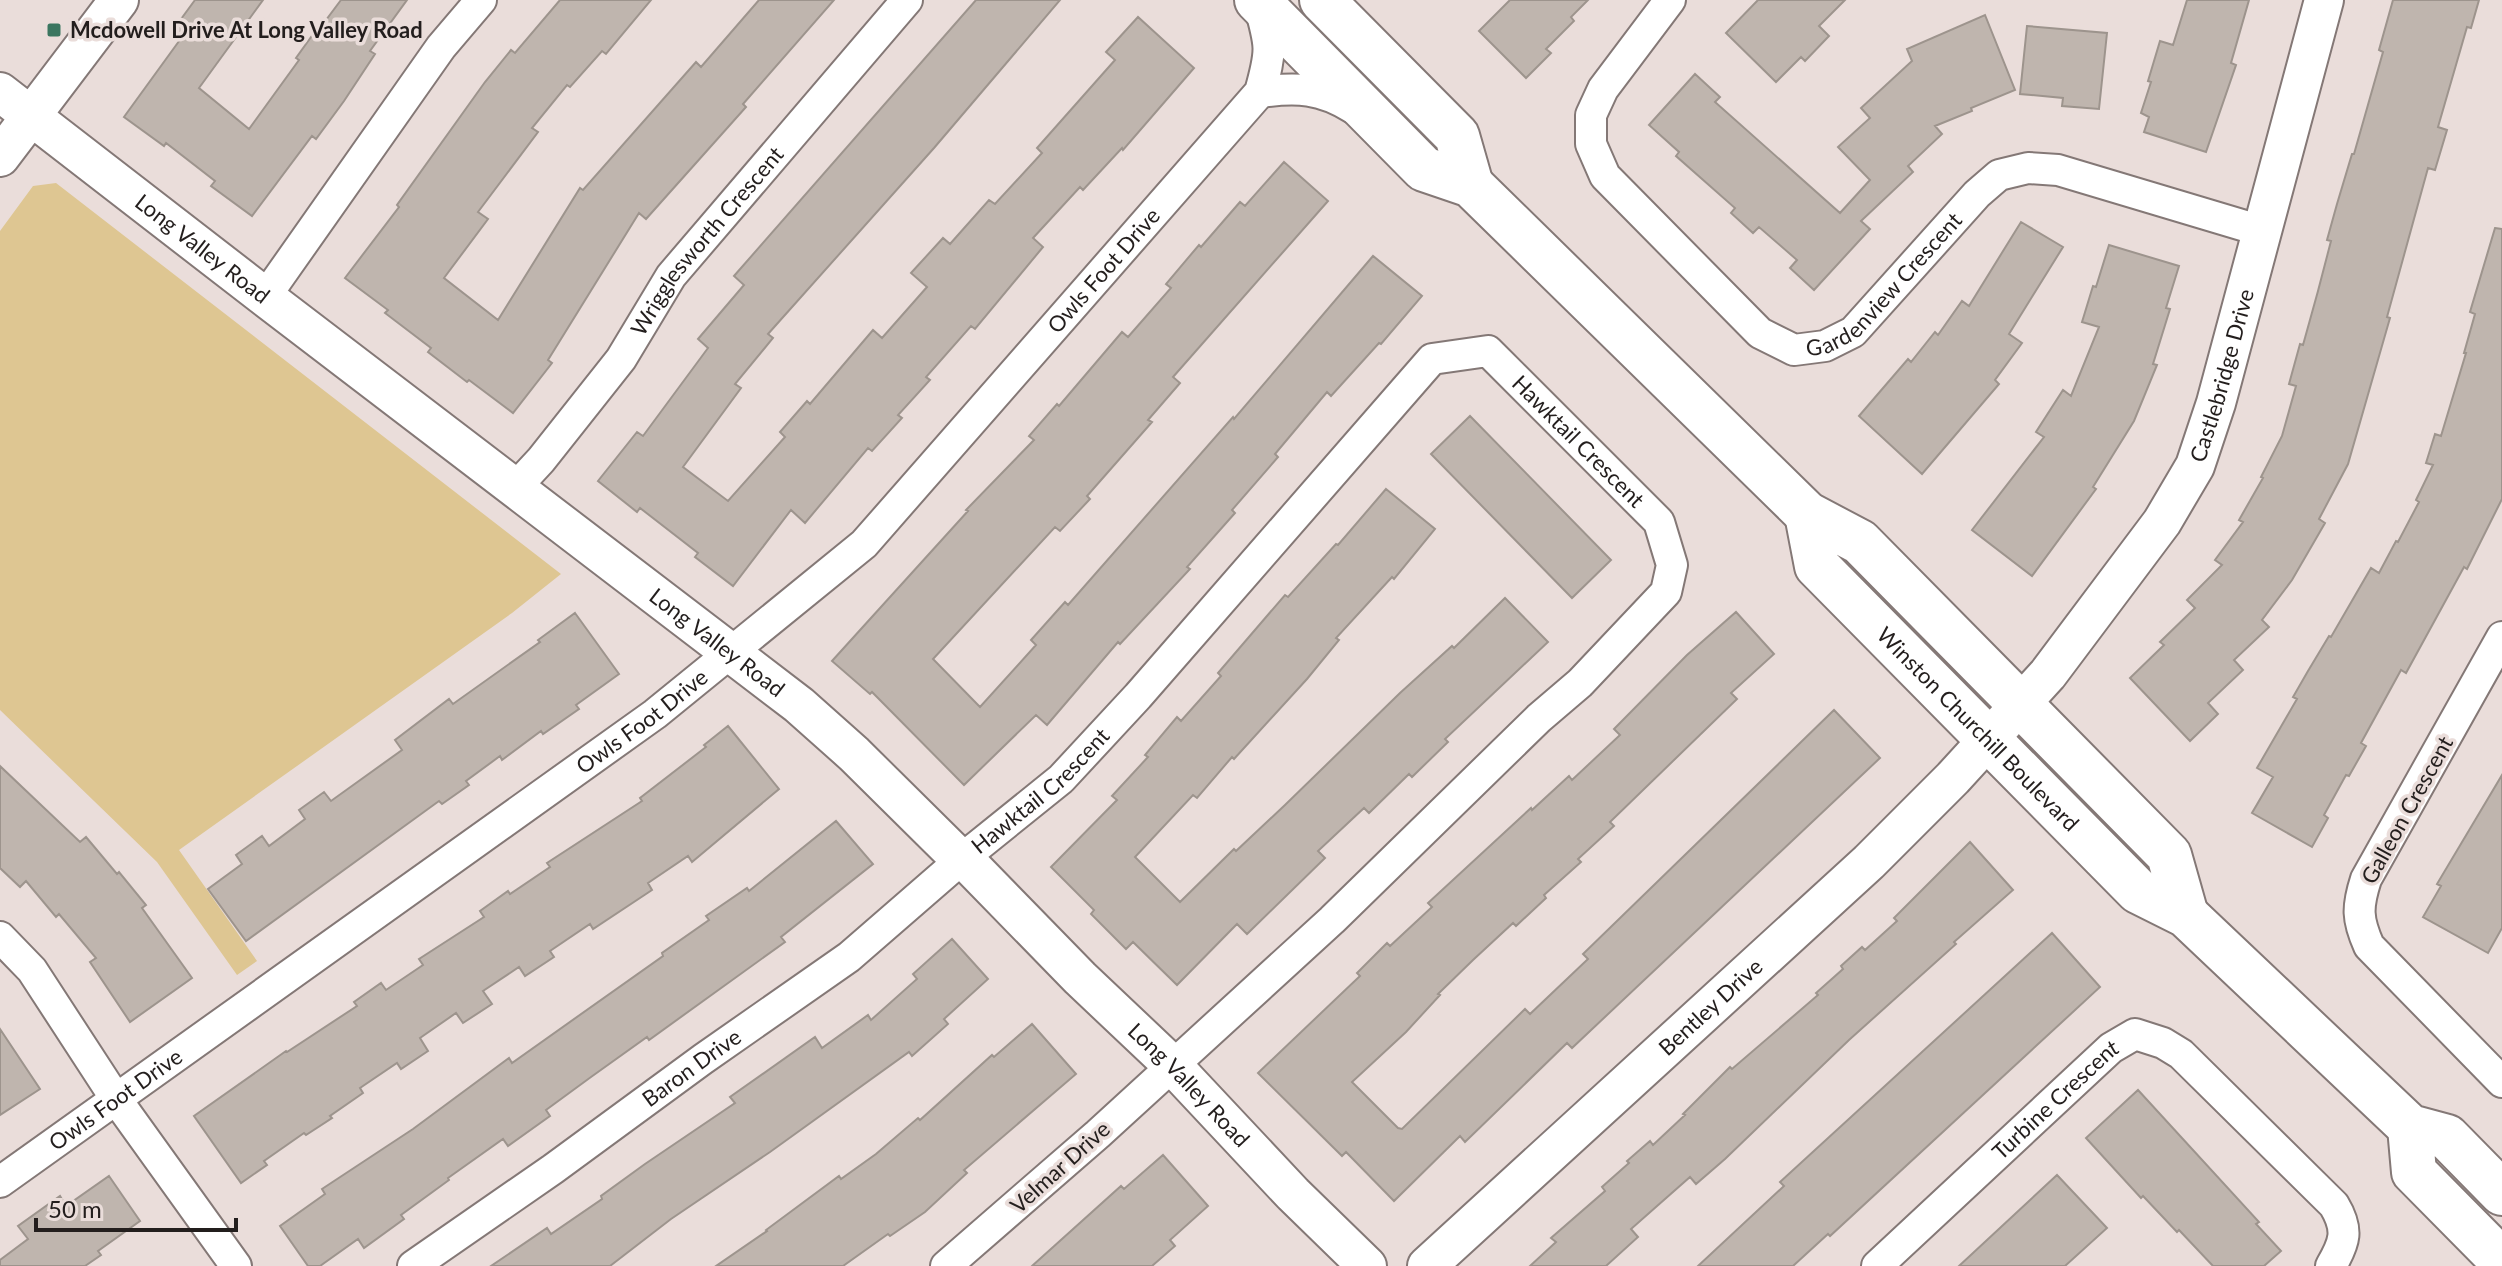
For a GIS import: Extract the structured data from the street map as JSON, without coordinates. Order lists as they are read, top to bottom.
{
  "streets": {
    "main road": ["Winston Churchill Boulevard"],
    "street": [
      "Wrigglesworth Crescent",
      "Long Valley Road",
      "Owls Foot Drive",
      "Gardenview Crescent",
      "Castlebridge Drive",
      "Hawktail Crescent",
      "Galleon Crescent",
      "Bentley Drive",
      "Baron Drive",
      "Turbine Crescent",
      "Velmar Drive"
    ]
  },
  "crossings": [
    ["Wrigglesworth Crescent", "Long Valley Road"],
    ["Long Valley Road", "Owls Foot Drive"],
    ["Long Valley Road", "Hawktail Crescent"],
    ["Long Valley Road", "Baron Drive"],
    ["Long Valley Road", "Velmar Drive"],
    ["Gardenview Crescent", "Castlebridge Drive"],
    ["Castlebridge Drive", "Winston Churchill Boulevard"],
    ["Castlebridge Drive", "Bentley Drive"],
    ["Hawktail Crescent", "Baron Drive"],
    ["Hawktail Crescent", "Velmar Drive"],
    ["Winston Churchill Boulevard", "Bentley Drive"]
  ],
  "places": {
    "transit": ["Mcdowell Drive At Long Valley Road"]
  },
  "scale_bar": "50 m"
}
